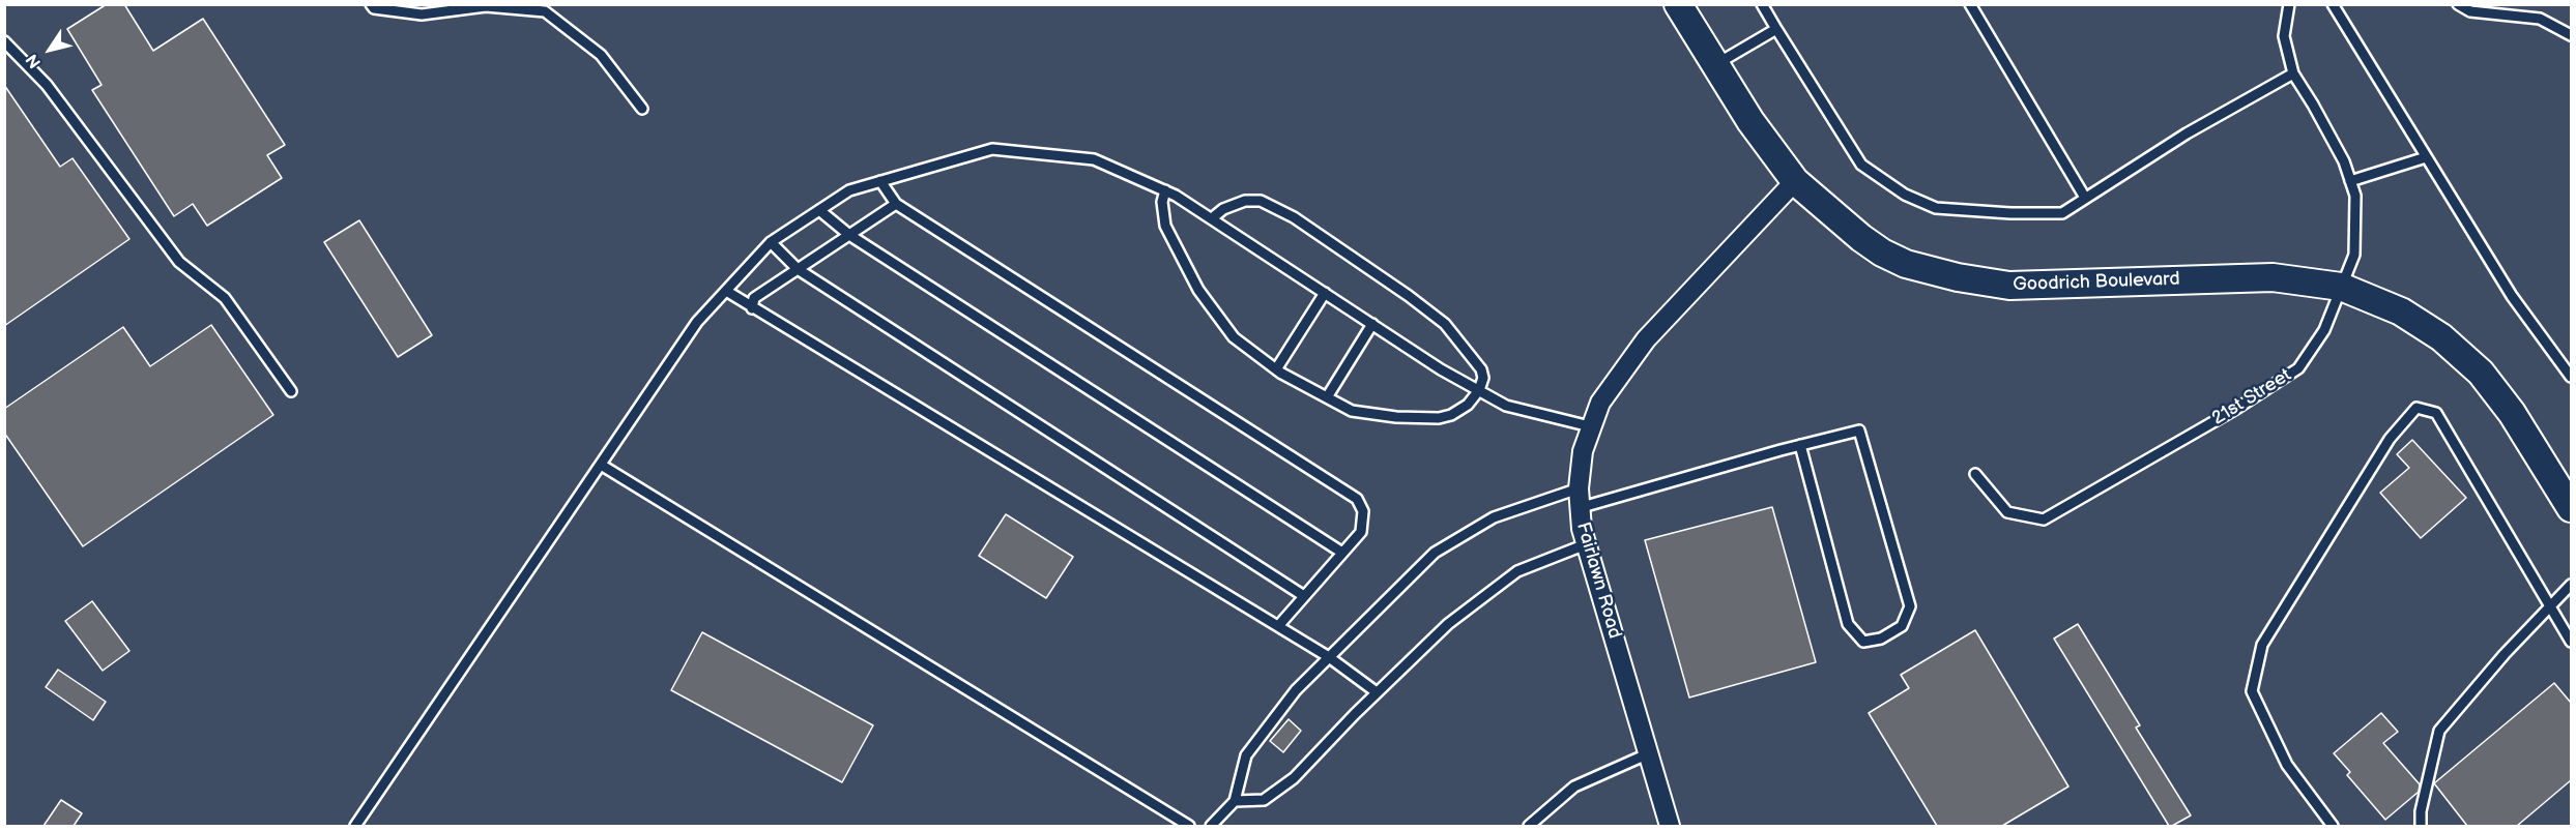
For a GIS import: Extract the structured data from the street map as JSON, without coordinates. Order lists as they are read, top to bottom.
{
  "streets": {
    "street": ["Goodrich Boulevard", "Fairlawn Road"],
    "lane": ["21st Street"]
  },
  "crossings": [
    ["Goodrich Boulevard", "21st Street"],
    ["Goodrich Boulevard", "Fairlawn Road"]
  ],
  "north": "bottom left"
}
